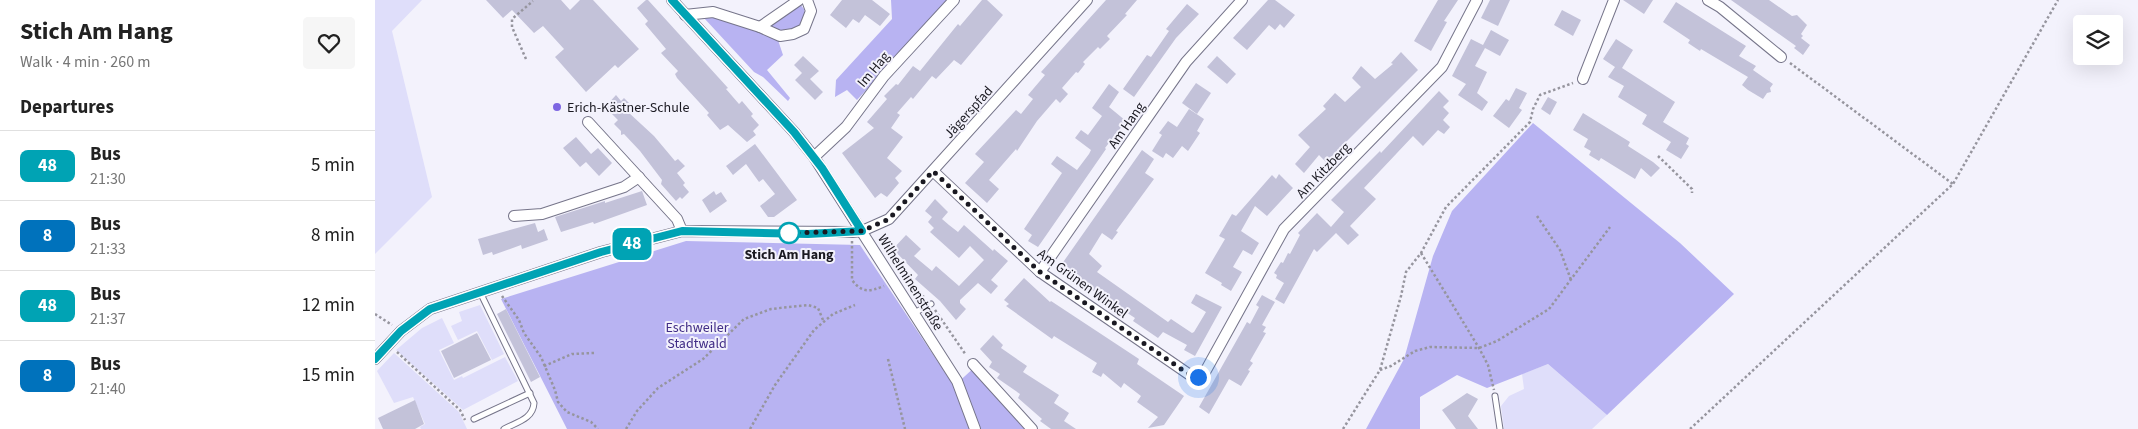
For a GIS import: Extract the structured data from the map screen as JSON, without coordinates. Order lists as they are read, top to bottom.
{
  "streets": {
    "street": [
      "Im Hag",
      "Jägerspfad",
      "Am Hang",
      "Am Kitzberg",
      "Wilhelminenstraße",
      "Am Grünen Winkel"
    ]
  },
  "crossings": [
    ["Im Hag", "Wilhelminenstraße"],
    ["Jägerspfad", "Wilhelminenstraße"],
    ["Jägerspfad", "Am Grünen Winkel"],
    ["Am Hang", "Am Grünen Winkel"],
    ["Am Kitzberg", "Am Grünen Winkel"]
  ],
  "parks": ["Eschweiler Stadtwald"],
  "places": ["Erich-Kästner-Schule", "Stich Am Hang"],
  "lines": ["bus line 48"],
  "page": {
    "heading": [
      ["Stich Am Hang", "Walk · 4 min · 260 m"],
      "Departures"
    ],
    "on_map": "48",
    "list": [
      {
        "mark": "48",
        "name": "Bus",
        "note": "21:30",
        "value": "5 min"
      },
      {
        "mark": "8",
        "name": "Bus",
        "note": "21:33",
        "value": "8 min"
      },
      {
        "mark": "48",
        "name": "Bus",
        "note": "21:37",
        "value": "12 min"
      },
      {
        "mark": "8",
        "name": "Bus",
        "note": "21:40",
        "value": "15 min"
      }
    ]
  }
}
